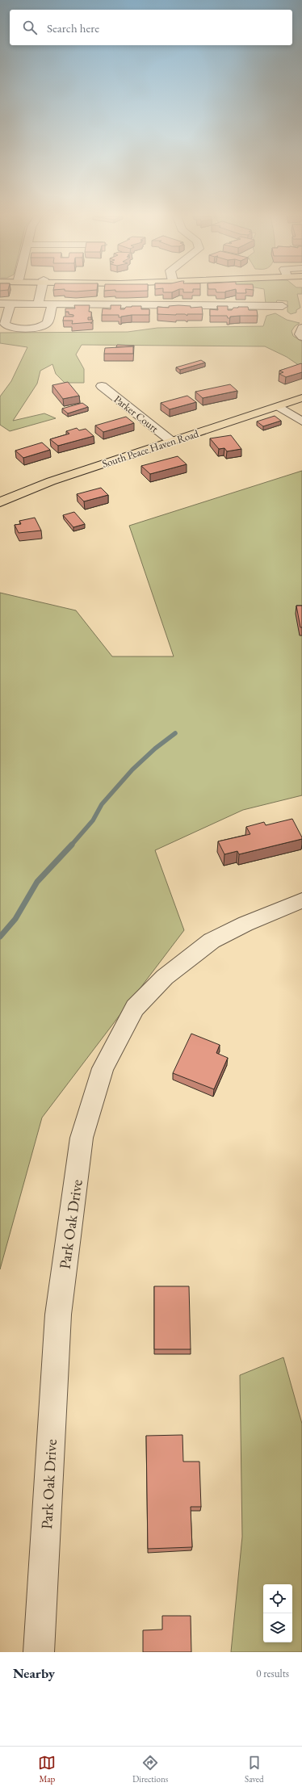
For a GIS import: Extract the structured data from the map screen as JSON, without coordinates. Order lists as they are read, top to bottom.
{
  "streets": {
    "main road": ["South Peace Haven Road"],
    "street": ["Parker Court", "Park Oak Drive"]
  },
  "crossings": [
    ["Parker Court", "South Peace Haven Road"]
  ],
  "page": {
    "search": "Search here",
    "heading": ["Nearby", "0 results"],
    "nav": ["Map", "Directions", "Saved"]
  }
}
